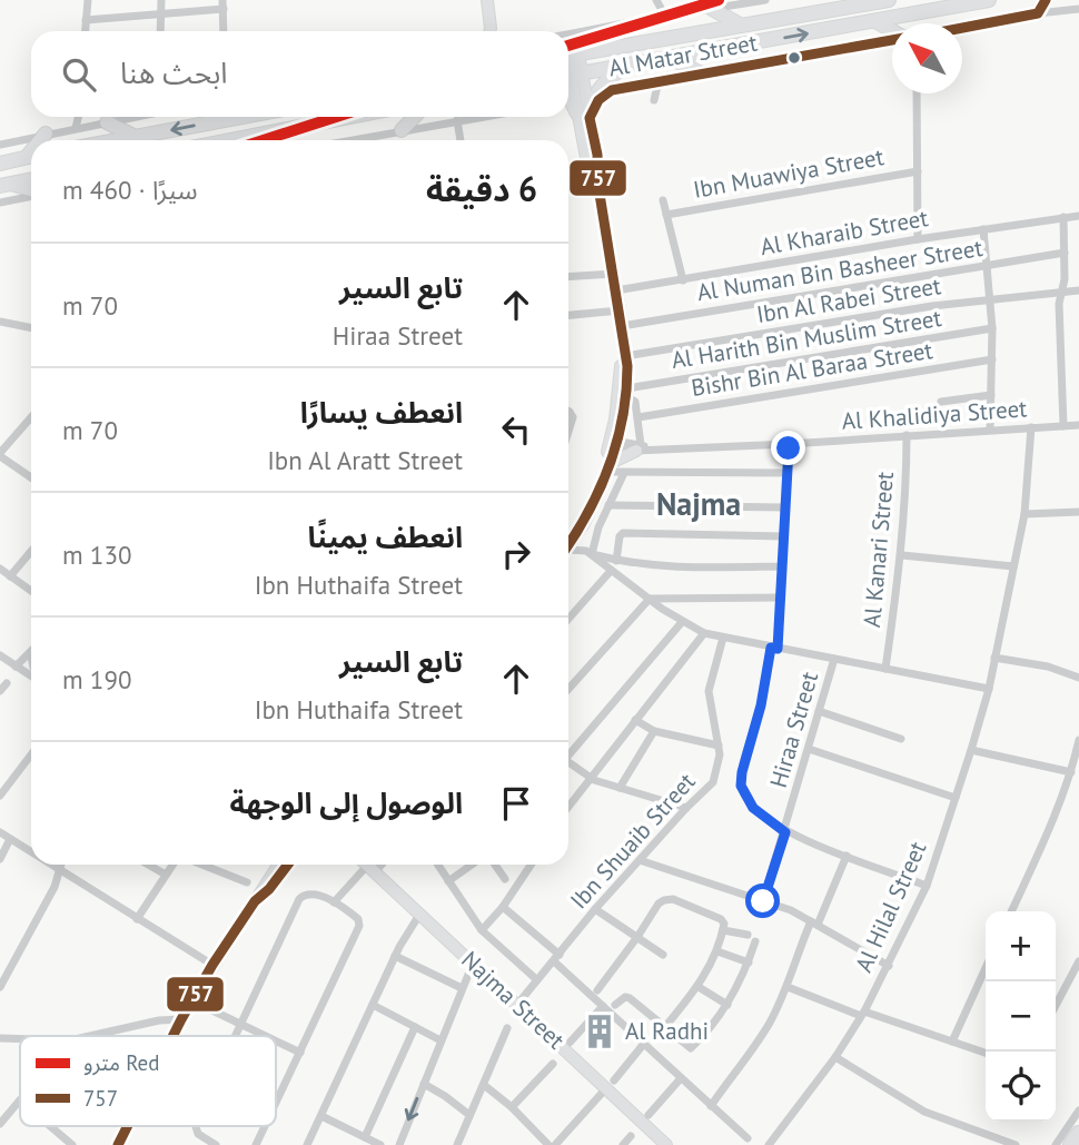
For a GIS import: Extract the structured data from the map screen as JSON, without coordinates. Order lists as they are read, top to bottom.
{
  "streets": {
    "main road": ["Al Matar Street", "Najma Street"],
    "street": [
      "Ibn Muawiya Street",
      "Al Kharaib Street",
      "Al Numan Bin Basheer Street",
      "Ibn Al Rabei Street",
      "Al Harith Bin Muslim Street",
      "Bishr Bin Al Baraa Street",
      "Al Khalidiya Street",
      "Al Kanari Street",
      "Hiraa Street",
      "Ibn Shuaib Street",
      "Al Hilal Street"
    ]
  },
  "crossings": [
    ["Ibn Muawiya Street", "Al Kharaib Street"],
    ["Al Khalidiya Street", "Al Kanari Street"],
    ["Al Khalidiya Street", "Al Hilal Street"],
    ["Ibn Shuaib Street", "Najma Street"]
  ],
  "districts": ["Najma"],
  "places": {
    "building": ["Al Radhi"]
  },
  "lines": ["metro line Red", "transit line 757"],
  "legend": ["مترو Red", "757"],
  "north": "top left",
  "page": {
    "search": "ابحث هنا",
    "heading": ["6 دقيقة", "سيرًا · 460 m"],
    "list": [
      ["تابع السير", "Hiraa Street", "70 m"],
      ["انعطف يسارًا", "Ibn Al Aratt Street", "70 m"],
      ["انعطف يمينًا", "Ibn Huthaifa Street", "130 m"],
      ["تابع السير", "Ibn Huthaifa Street", "190 m"],
      "الوصول إلى الوجهة"
    ],
    "map_buttons": ["+", "−"]
  }
}
